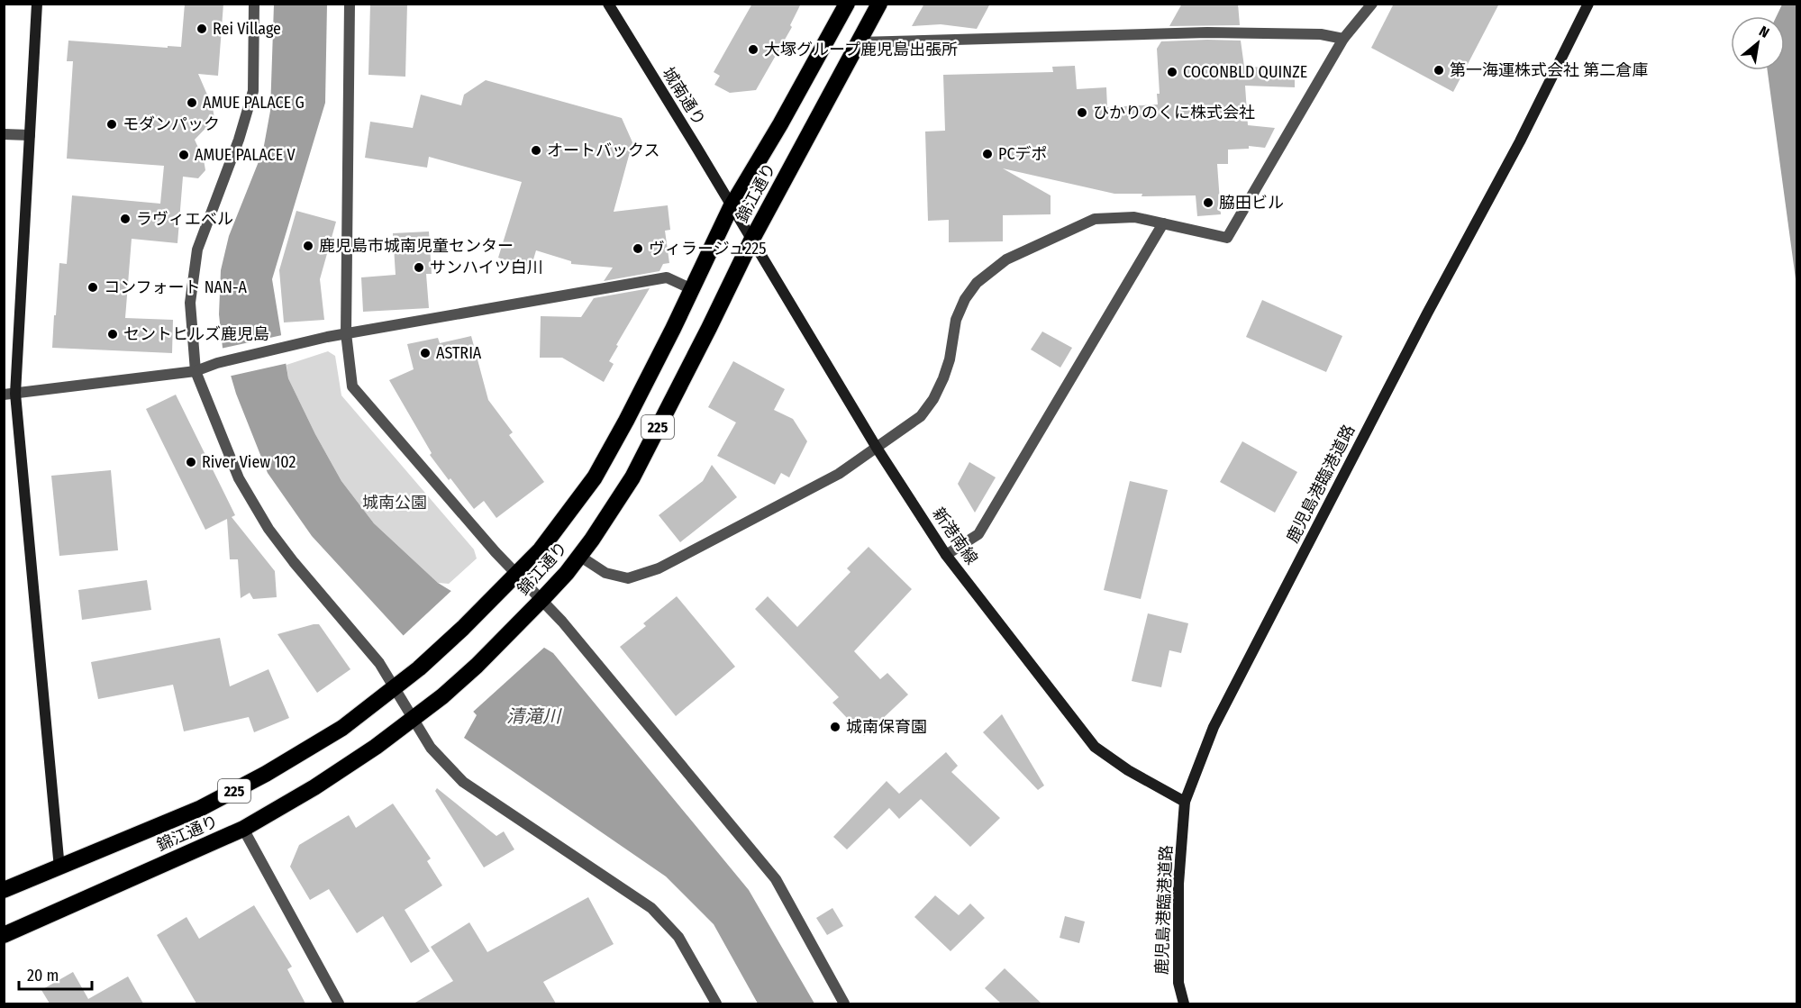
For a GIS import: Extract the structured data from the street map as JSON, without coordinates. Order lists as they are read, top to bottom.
{
  "streets": {
    "highway": ["錦江通り", "225"],
    "street": ["城南通り", "鹿児島港臨港道路", "新港南線"]
  },
  "crossings": [
    ["城南通り", "錦江通り"],
    ["城南通り", "新港南線"],
    ["錦江通り", "新港南線"],
    ["鹿児島港臨港道路", "新港南線"]
  ],
  "water": ["清滝川"],
  "parks": ["城南公園"],
  "places": [
    "Rei Village",
    "大塚グループ鹿児島出張所",
    "第一海運株式会社 第二倉庫",
    "COCONBLD QUINZE",
    "AMUE PALACE G",
    "ひかりのくに株式会社",
    "モダンパック",
    "オートバックス",
    "PCデポ",
    "AMUE PALACE V",
    "脇田ビル",
    "ラヴィエベル",
    "鹿児島市城南児童センター",
    "ヴィラージュ225",
    "サンハイツ白川",
    "コンフォート NAN-A",
    "セントヒルズ鹿児島",
    "ASTRIA",
    "River View 102",
    "城南保育園"
  ],
  "scale_bar": "20 m",
  "north": "top right"
}
